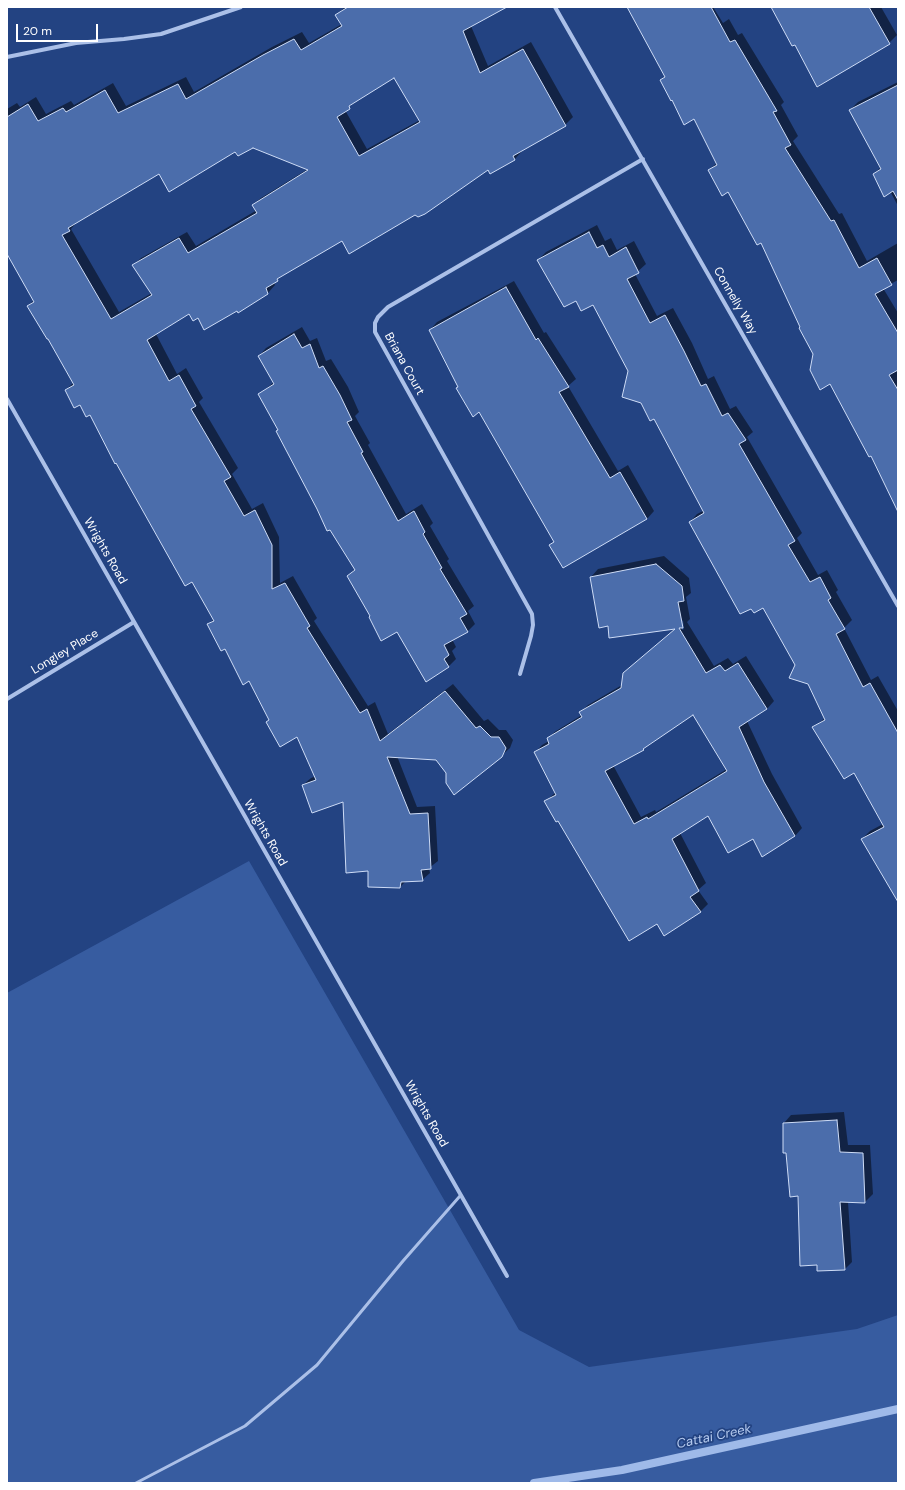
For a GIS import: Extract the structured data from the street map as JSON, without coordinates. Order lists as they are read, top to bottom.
{
  "streets": {
    "street": [
      "Connelly Way",
      "Briana Court",
      "Wrights Road",
      "Longley Place"
    ]
  },
  "crossings": [
    ["Connelly Way", "Briana Court"],
    ["Wrights Road", "Longley Place"]
  ],
  "water": ["Cattai Creek"],
  "scale_bar": "20 m"
}
